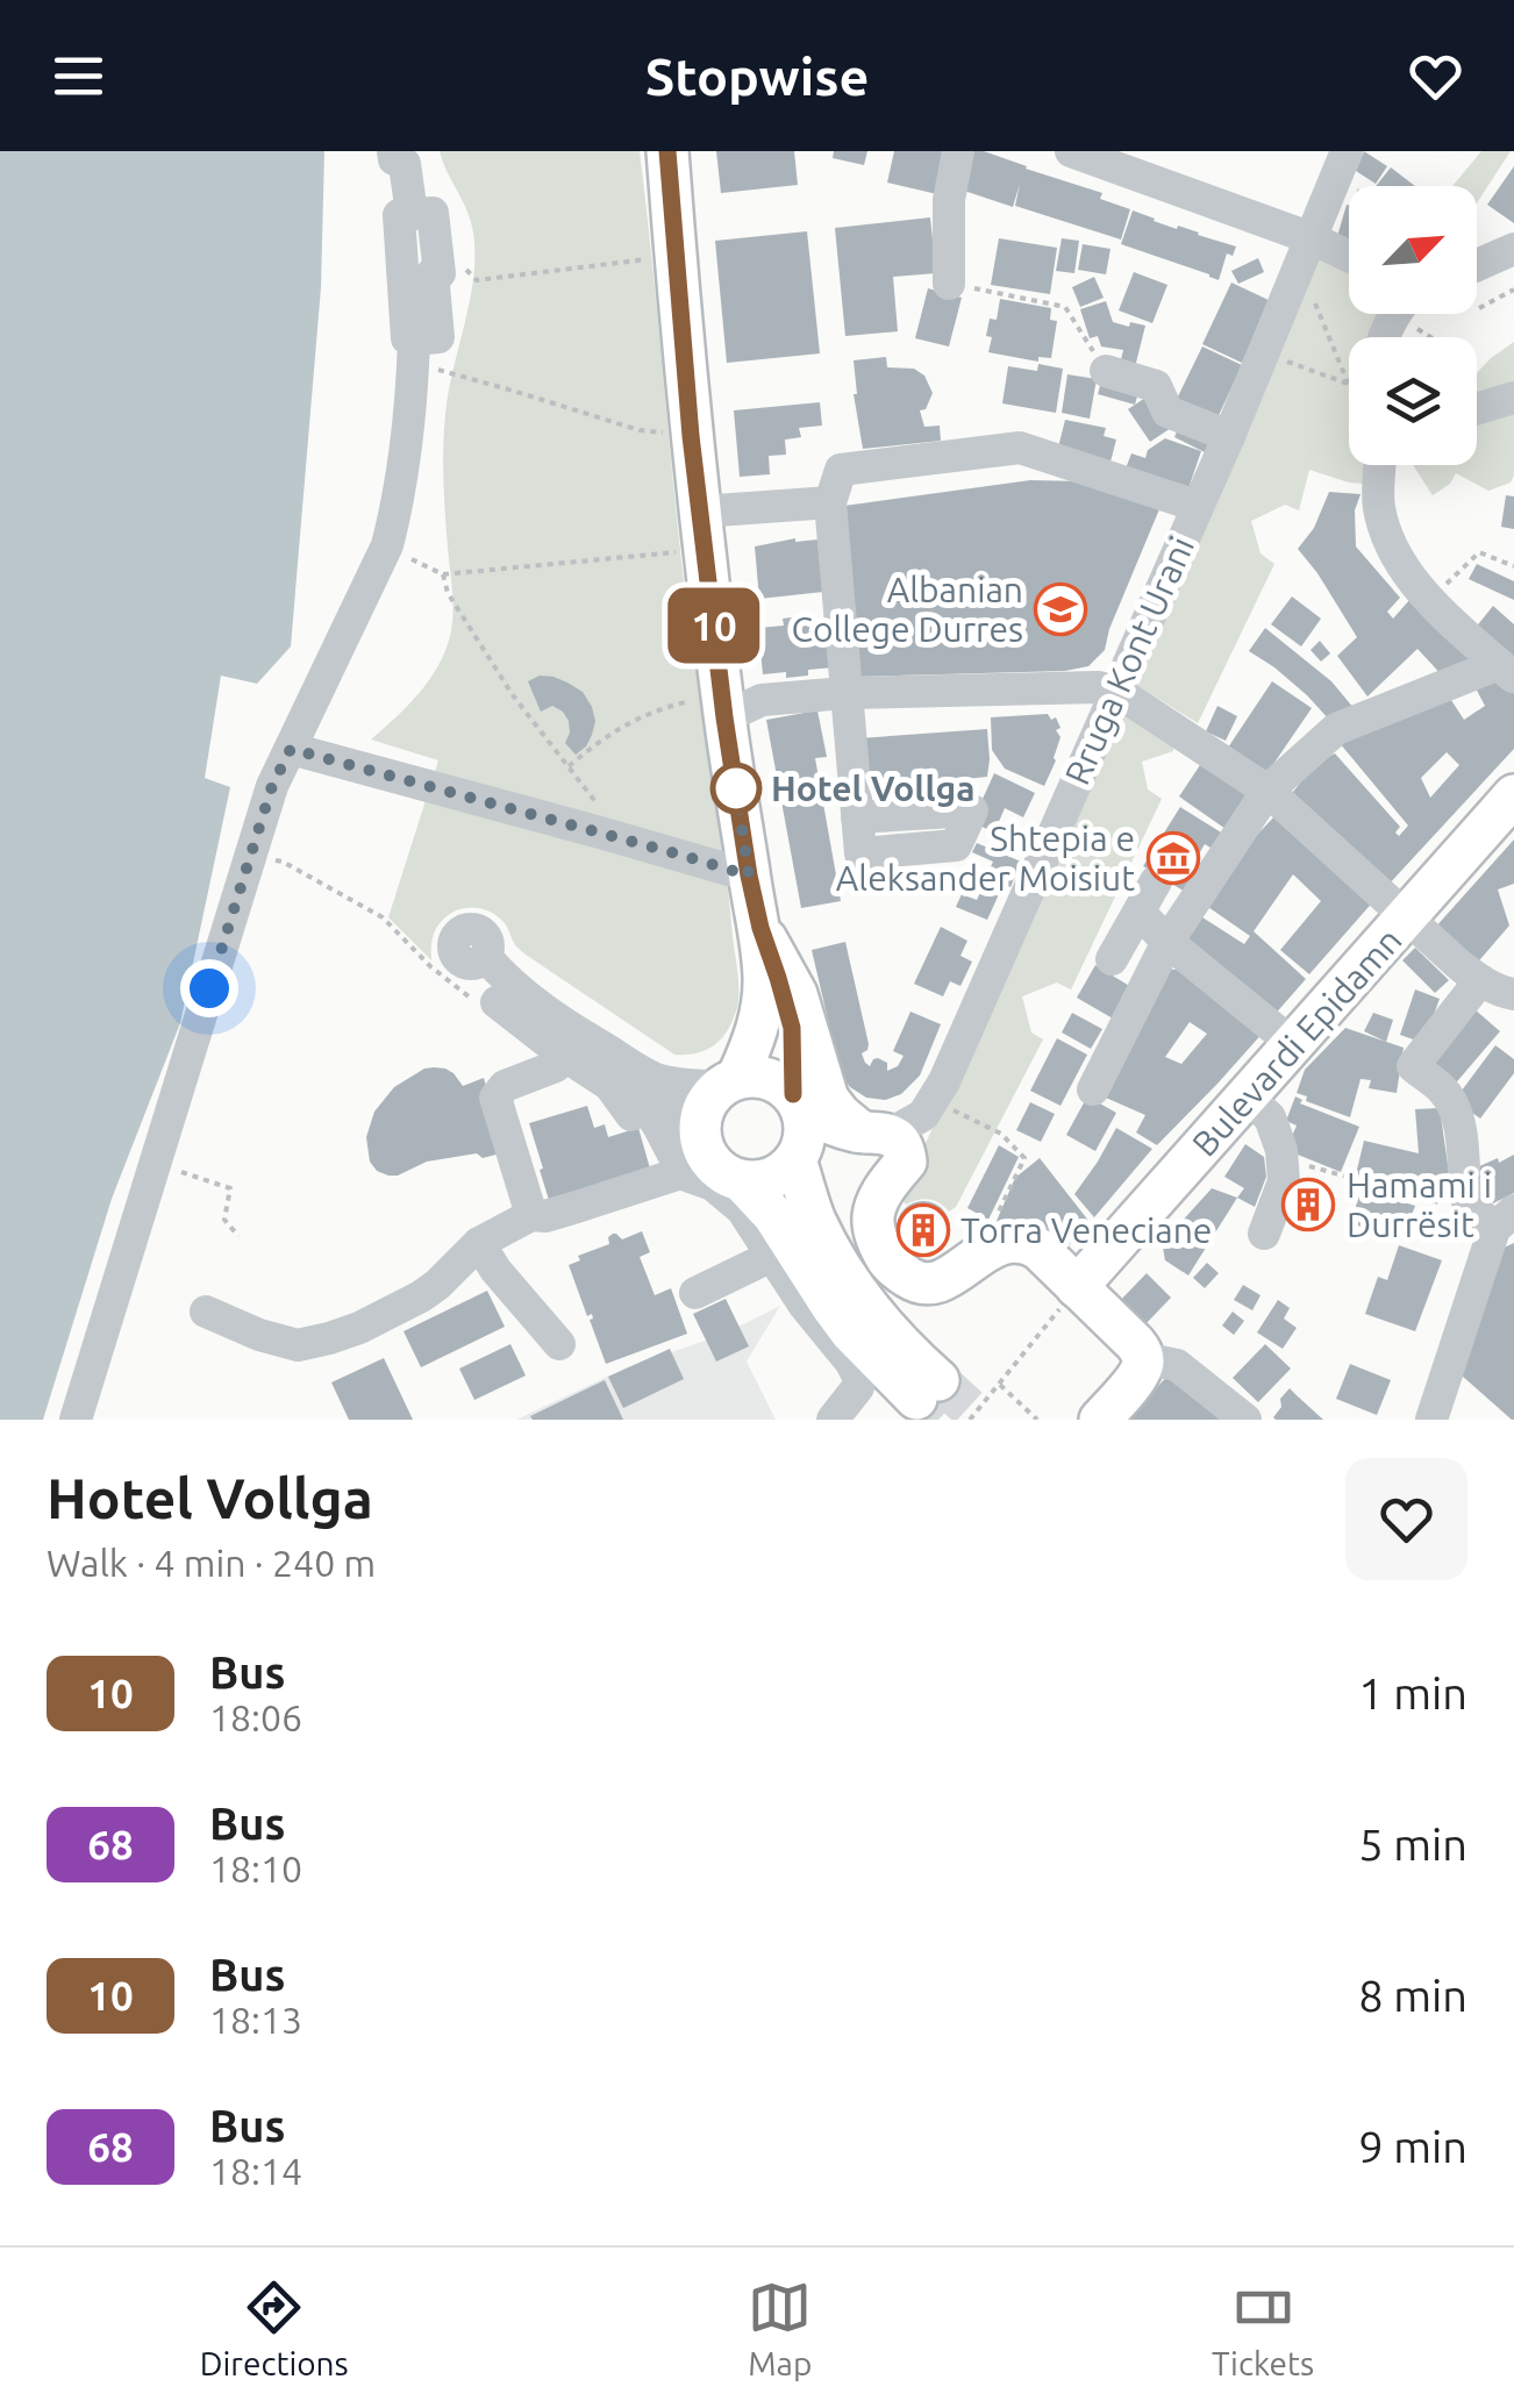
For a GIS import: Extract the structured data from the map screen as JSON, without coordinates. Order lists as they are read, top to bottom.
{
  "streets": {
    "main road": ["Rruga Kont Urani", "Bulevardi Epidamn"]
  },
  "places": {
    "school or university": ["Albanian College Durres"],
    "other": ["Hotel Vollga"],
    "museum": ["Shtepia e Aleksander Moisiut"],
    "building": ["Hamami i Durrësit", "Torra Veneciane"]
  },
  "lines": ["bus line 10"],
  "north": "top right",
  "page": {
    "header": "Stopwise",
    "on_map": "10",
    "heading": ["Hotel Vollga", "Walk · 4 min · 240 m"],
    "list": [
      {
        "mark": "10",
        "name": "Bus",
        "note": "18:06",
        "value": "1 min"
      },
      {
        "mark": "68",
        "name": "Bus",
        "note": "18:10",
        "value": "5 min"
      },
      {
        "mark": "10",
        "name": "Bus",
        "note": "18:13",
        "value": "8 min"
      },
      {
        "mark": "68",
        "name": "Bus",
        "note": "18:14",
        "value": "9 min"
      }
    ],
    "tabs": ["Directions", "Map", "Tickets"]
  }
}
